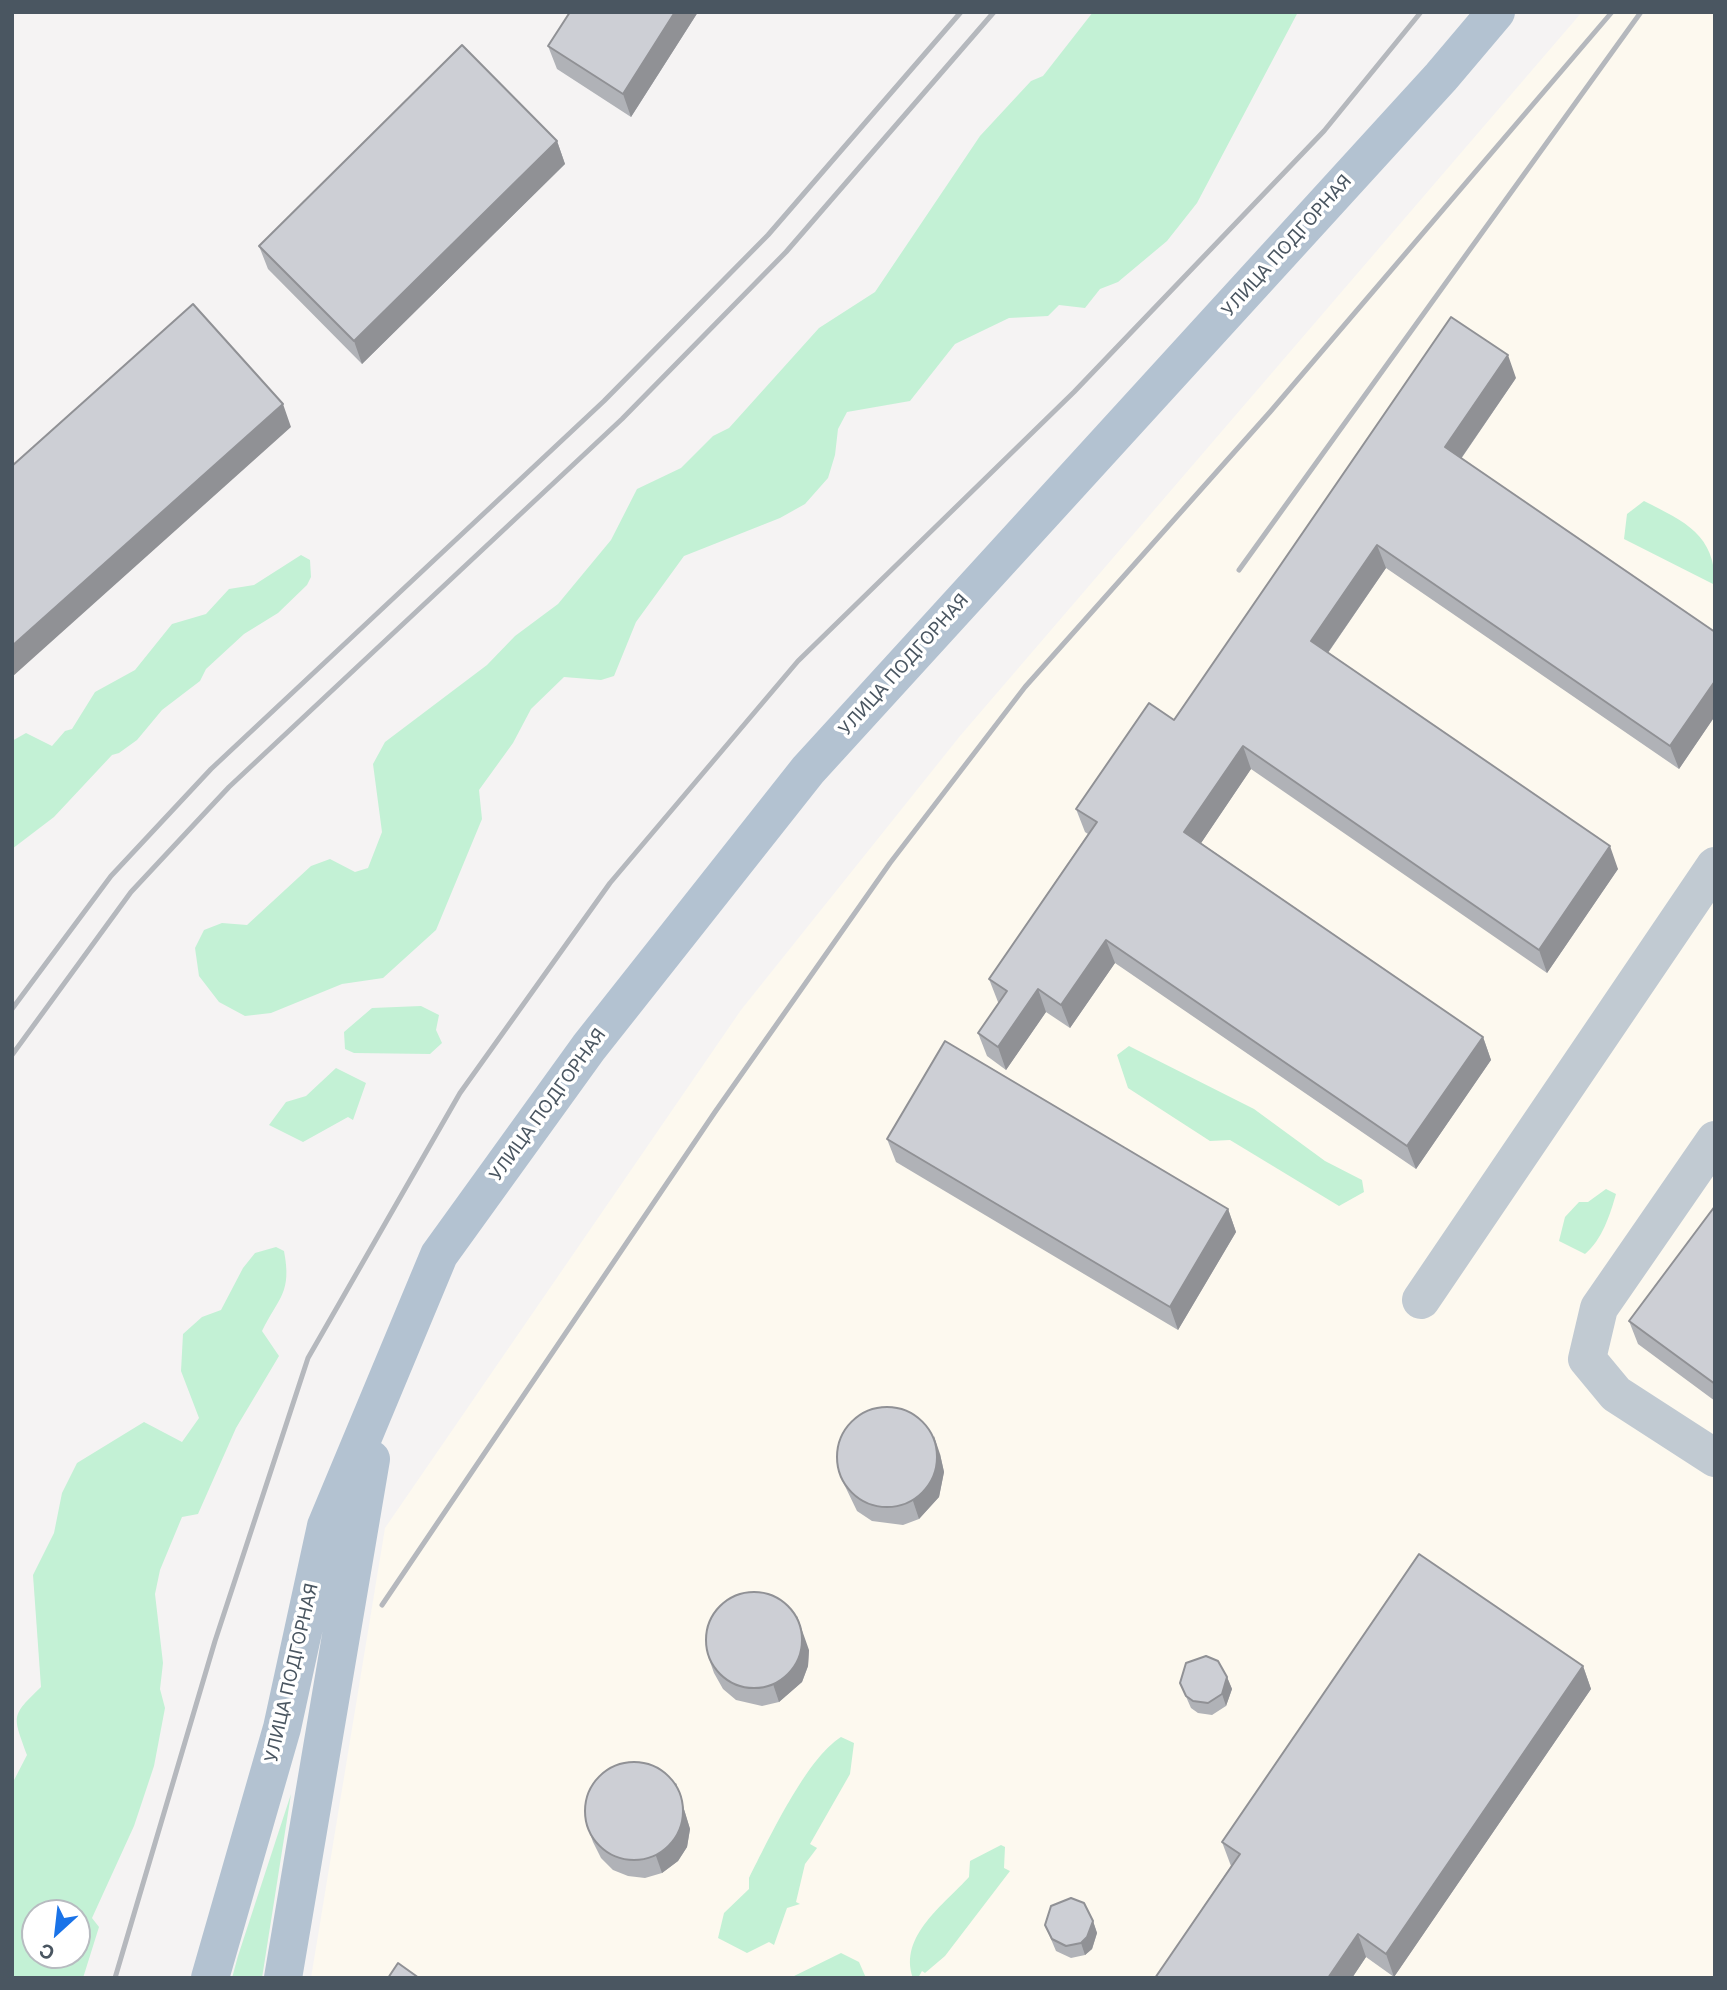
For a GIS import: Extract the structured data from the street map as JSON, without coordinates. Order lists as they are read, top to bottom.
{
  "streets": {
    "main road": ["УЛИЦА ПОДГОРНАЯ"]
  },
  "north": "bottom left"
}
